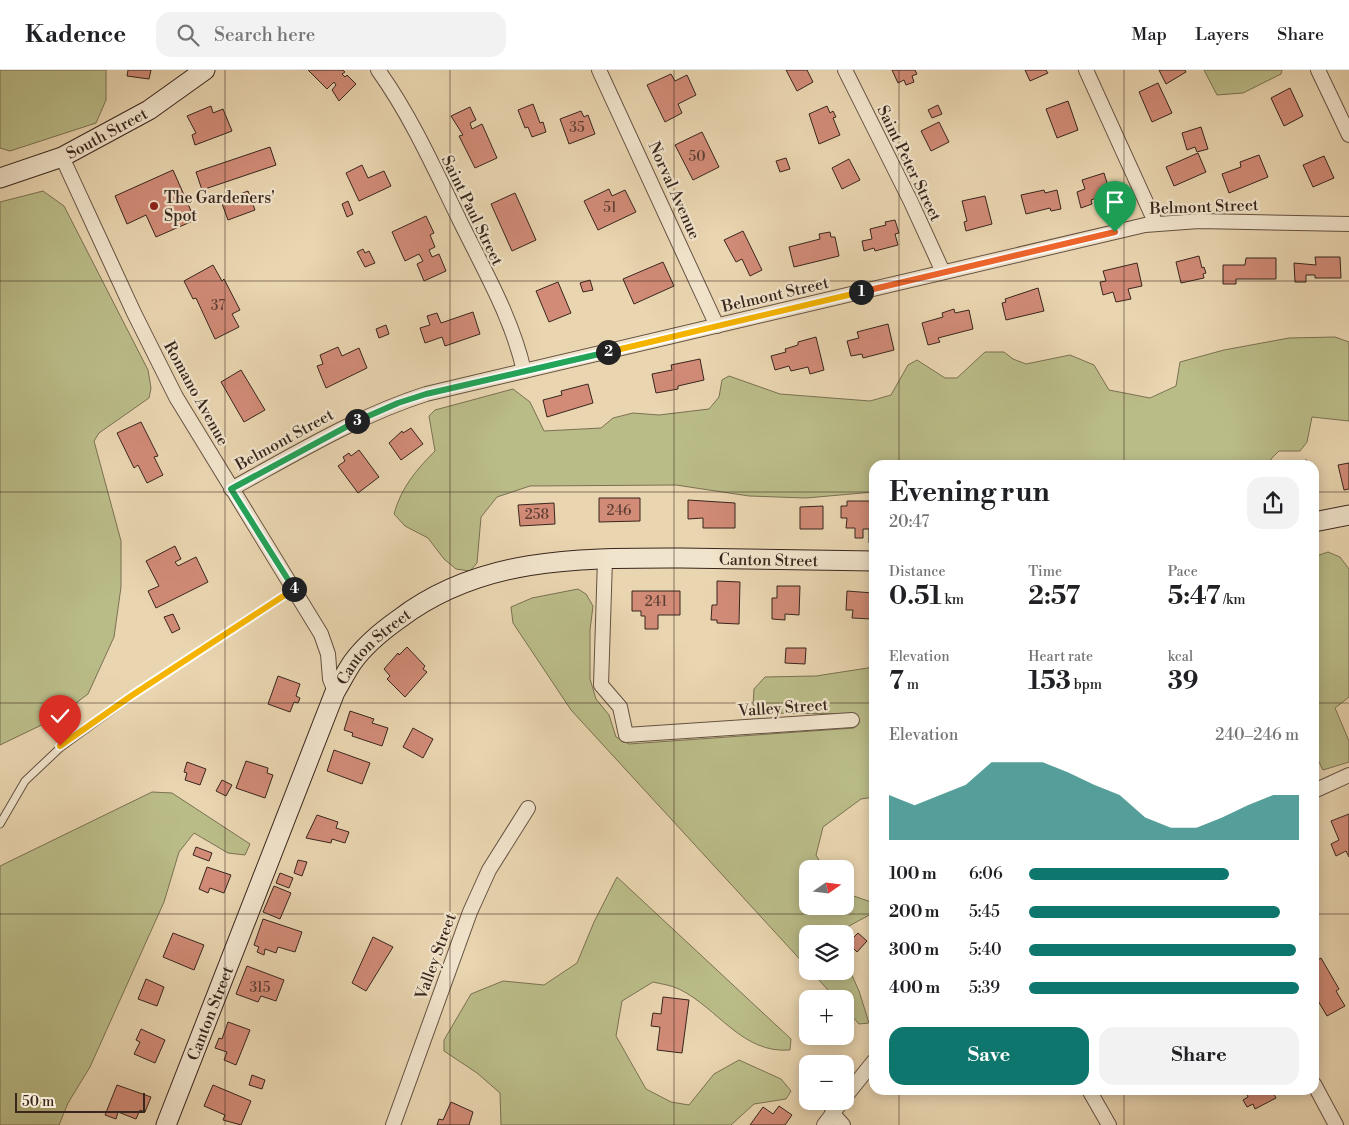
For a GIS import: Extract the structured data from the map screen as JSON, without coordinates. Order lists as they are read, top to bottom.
{
  "streets": {
    "street": [
      "South Street",
      "Saint Peter Street",
      "Norval Avenue",
      "Belmont Street",
      "Saint Paul Street",
      "Romano Avenue",
      "Canton Street",
      "Valley Street"
    ]
  },
  "crossings": [
    ["South Street", "Romano Avenue"],
    ["Saint Peter Street", "Belmont Street"],
    ["Norval Avenue", "Belmont Street"],
    ["Belmont Street", "Saint Paul Street"],
    ["Belmont Street", "Romano Avenue"],
    ["Romano Avenue", "Canton Street"],
    ["Canton Street", "Valley Street"]
  ],
  "places": ["The Gardeners' Spot"],
  "house_numbers": [
    "35",
    "50",
    "51",
    "37",
    "246",
    "258",
    "241",
    "315"
  ],
  "scale_bar": "50 m",
  "north": "right",
  "page": {
    "header": "Kadence",
    "search": "Search here",
    "nav": ["Map", "Layers", "Share"],
    "pins": [
      "1",
      "2",
      "3",
      "4"
    ],
    "heading": ["Evening run", "20:47"],
    "stats": [
      ["Distance", "0.51 km"],
      ["Time", "2:57"],
      ["Pace", "5:47 /km"],
      ["Elevation", "7 m"],
      ["Heart rate", "153 bpm"],
      ["kcal", "39"]
    ],
    "chart": ["Elevation", "240–246 m"],
    "list": [
      {
        "name": "100 m",
        "note": "6:06"
      },
      {
        "name": "200 m",
        "note": "5:45"
      },
      {
        "name": "300 m",
        "note": "5:40"
      },
      {
        "name": "400 m",
        "note": "5:39"
      }
    ],
    "map_buttons": ["+", "−"],
    "buttons": ["Save", "Share"],
    "scale": "50 m"
  }
}
